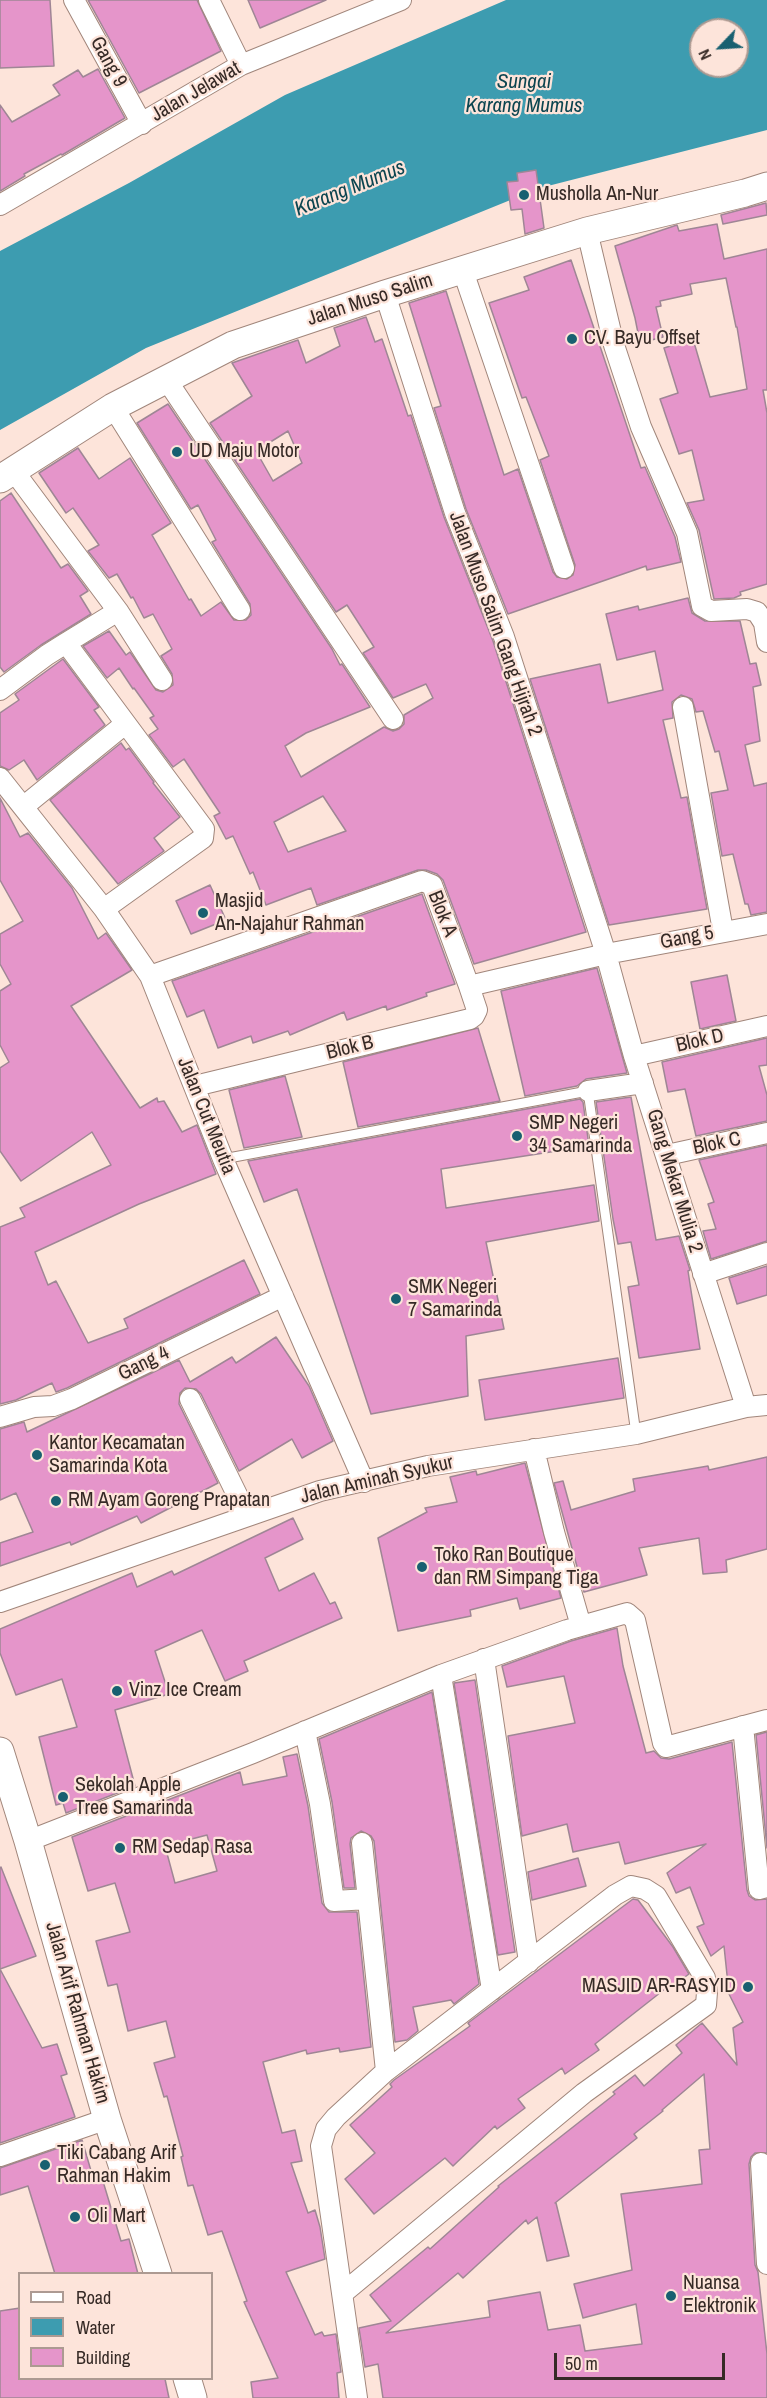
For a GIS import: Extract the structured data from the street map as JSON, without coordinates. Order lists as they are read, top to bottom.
{
  "streets": {
    "street": [
      "Gang 9",
      "Jalan Jelawat",
      "Jalan Muso Salim",
      "Jalan Muso Salim Gang Hijrah 2",
      "Blok A",
      "Gang 5",
      "Blok D",
      "Blok B",
      "Jalan Cut Meutia",
      "Blok C",
      "Gang Mekar Mulia 2",
      "Gang 4",
      "Jalan Aminah Syukur",
      "Jalan Arif Rahman Hakim"
    ]
  },
  "crossings": [
    ["Gang 9", "Jalan Jelawat"],
    ["Jalan Muso Salim", "Jalan Muso Salim Gang Hijrah 2"],
    ["Jalan Muso Salim Gang Hijrah 2", "Gang 5"],
    ["Jalan Muso Salim Gang Hijrah 2", "Gang Mekar Mulia 2"],
    ["Blok A", "Blok B"],
    ["Blok A", "Jalan Cut Meutia"],
    ["Gang 5", "Gang Mekar Mulia 2"],
    ["Blok D", "Gang Mekar Mulia 2"],
    ["Blok B", "Jalan Cut Meutia"],
    ["Jalan Cut Meutia", "Gang 4"],
    ["Jalan Cut Meutia", "Jalan Aminah Syukur"],
    ["Blok C", "Gang Mekar Mulia 2"],
    ["Gang Mekar Mulia 2", "Jalan Aminah Syukur"]
  ],
  "water": ["Sungai Karang Mumus", "Karang Mumus"],
  "places": [
    "Musholla An-Nur",
    "CV. Bayu Offset",
    "UD Maju Motor",
    "Masjid An-Najahur Rahman",
    "SMP Negeri 34 Samarinda",
    "SMK Negeri 7 Samarinda",
    "Kantor Kecamatan Samarinda Kota",
    "RM Ayam Goreng Prapatan",
    "Toko Ran Boutique dan RM Simpang Tiga",
    "Vinz Ice Cream",
    "Sekolah Apple Tree Samarinda",
    "RM Sedap Rasa",
    "MASJID AR-RASYID",
    "Tiki Cabang Arif Rahman Hakim",
    "Oli Mart",
    "Nuansa Elektronik"
  ],
  "legend": ["Road", "Water", "Building"],
  "scale_bar": "50 m",
  "north": "bottom left"
}
